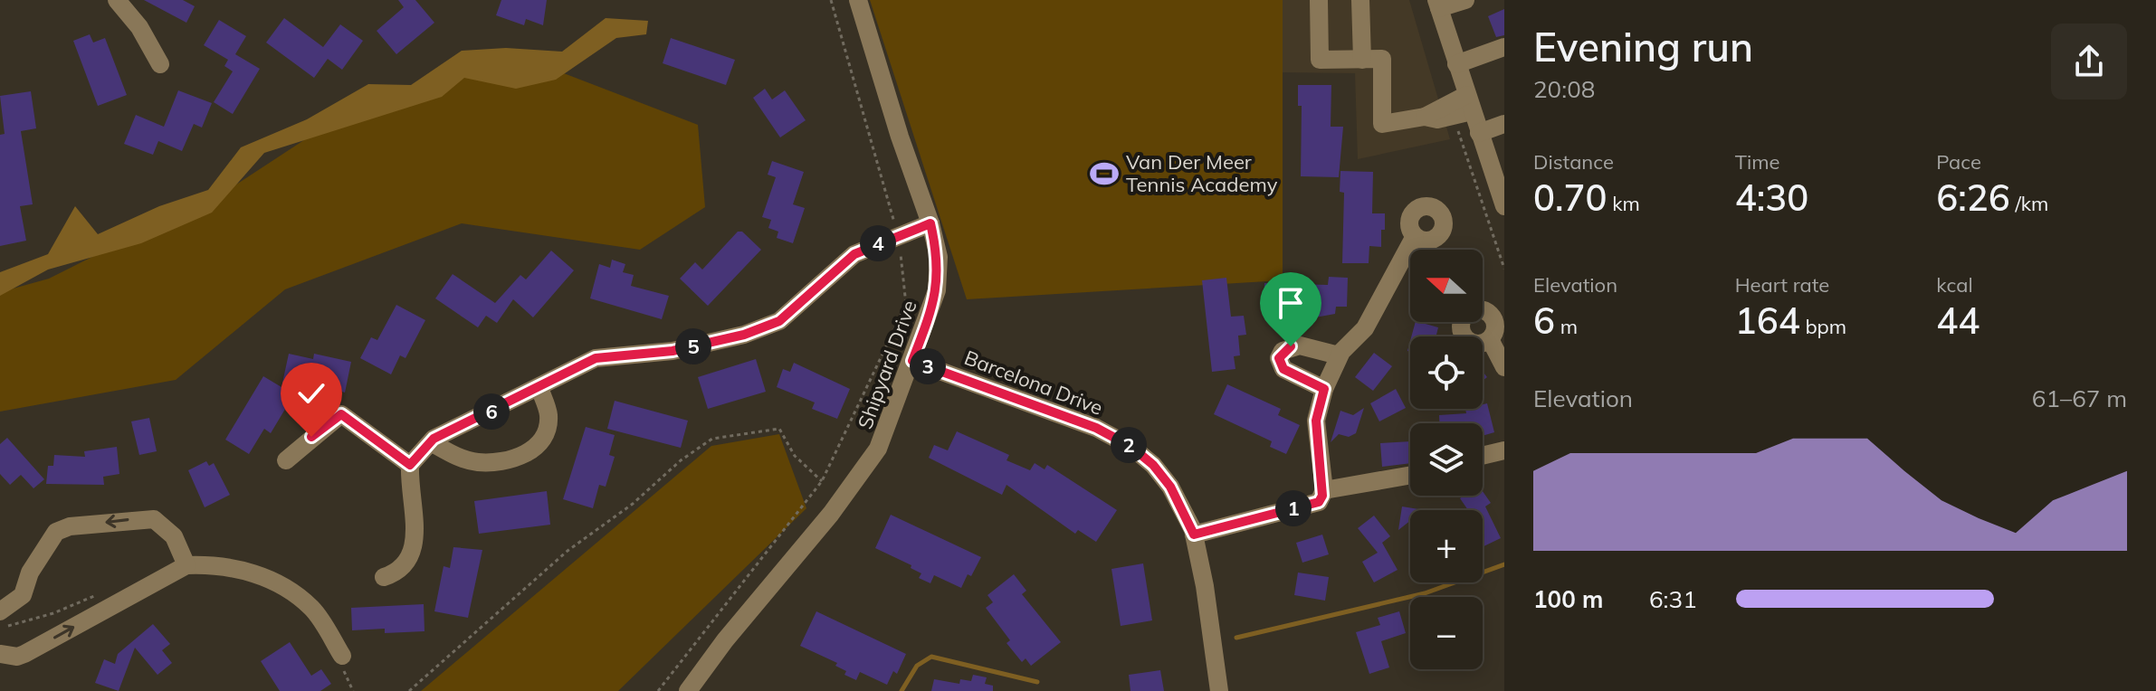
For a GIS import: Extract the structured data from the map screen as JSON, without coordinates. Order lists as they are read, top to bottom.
{
  "streets": {
    "street": ["Shipyard Drive", "Barcelona Drive"]
  },
  "crossings": [
    ["Shipyard Drive", "Barcelona Drive"]
  ],
  "places": {
    "sports": ["Van Der Meer Tennis Academy"]
  },
  "north": "left",
  "page": {
    "heading": ["Evening run", "20:08"],
    "stats": [
      ["Distance", "0.70 km"],
      ["Time", "4:30"],
      ["Pace", "6:26 /km"],
      ["Elevation", "6 m"],
      ["Heart rate", "164 bpm"],
      ["kcal", "44"]
    ],
    "pins": [
      "4",
      "5",
      "3",
      "6",
      "2",
      "1"
    ],
    "map_buttons": ["+", "−"],
    "chart": ["Elevation", "61–67 m"],
    "list": [
      {
        "name": "100 m",
        "note": "6:31"
      }
    ]
  }
}
